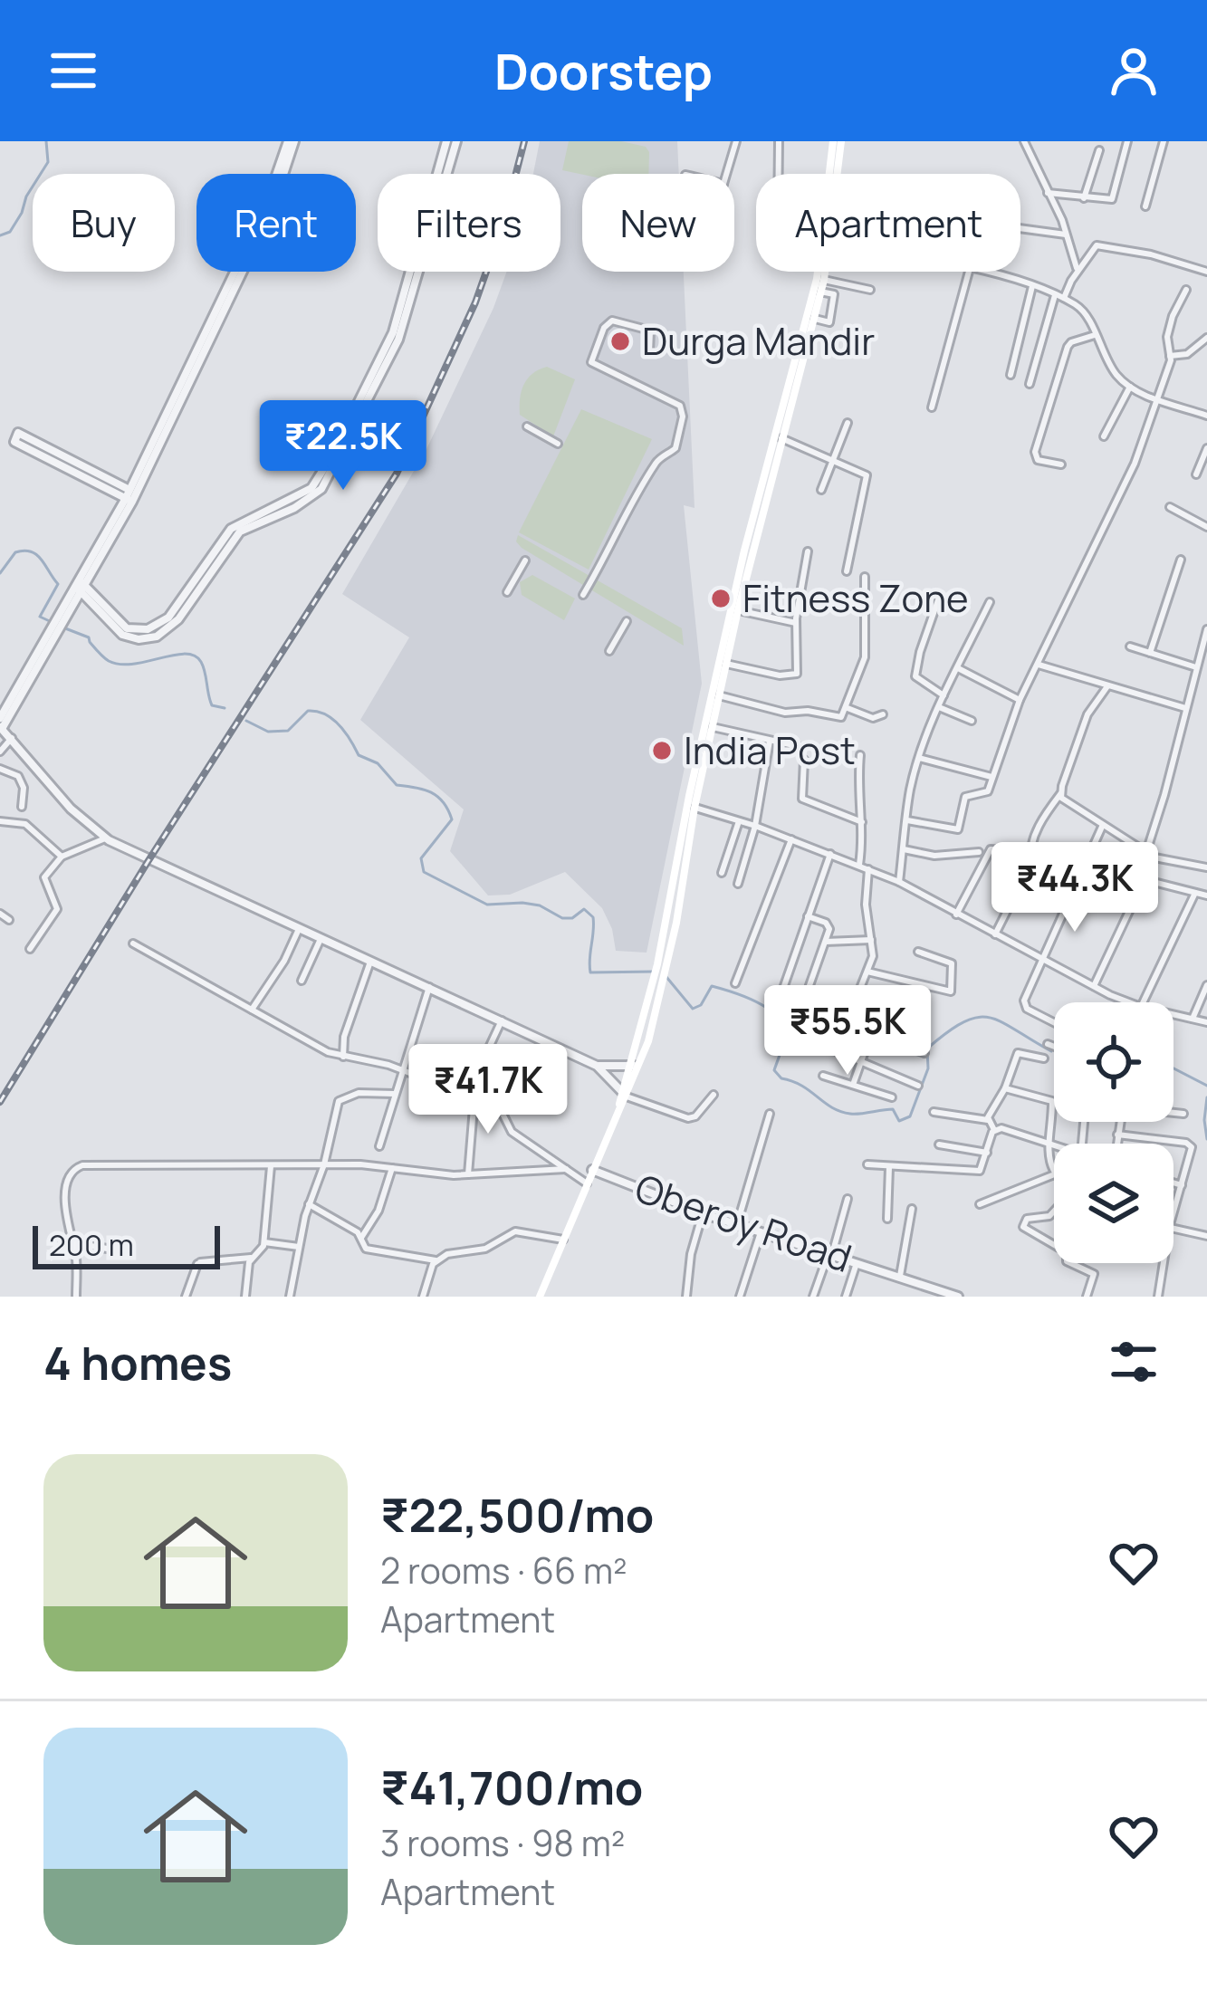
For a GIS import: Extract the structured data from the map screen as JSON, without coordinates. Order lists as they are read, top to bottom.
{
  "streets": {
    "street": ["Oberoy Road"]
  },
  "places": ["Durga Mandir", "Fitness Zone", "India Post"],
  "scale_bar": "200 m",
  "page": {
    "header": "Doorstep",
    "chip": [
      "Buy",
      "Rent",
      "Filters",
      "New",
      "Apartment"
    ],
    "price": [
      "₹22.5K",
      "₹44.3K",
      "₹55.5K",
      "₹41.7K"
    ],
    "scale": "200 m",
    "heading": "4 homes",
    "list": [
      {
        "name": "₹22,500/mo",
        "note": "2 rooms · 66 m² · Apartment"
      },
      {
        "name": "₹41,700/mo",
        "note": "3 rooms · 98 m² · Apartment"
      }
    ]
  }
}
